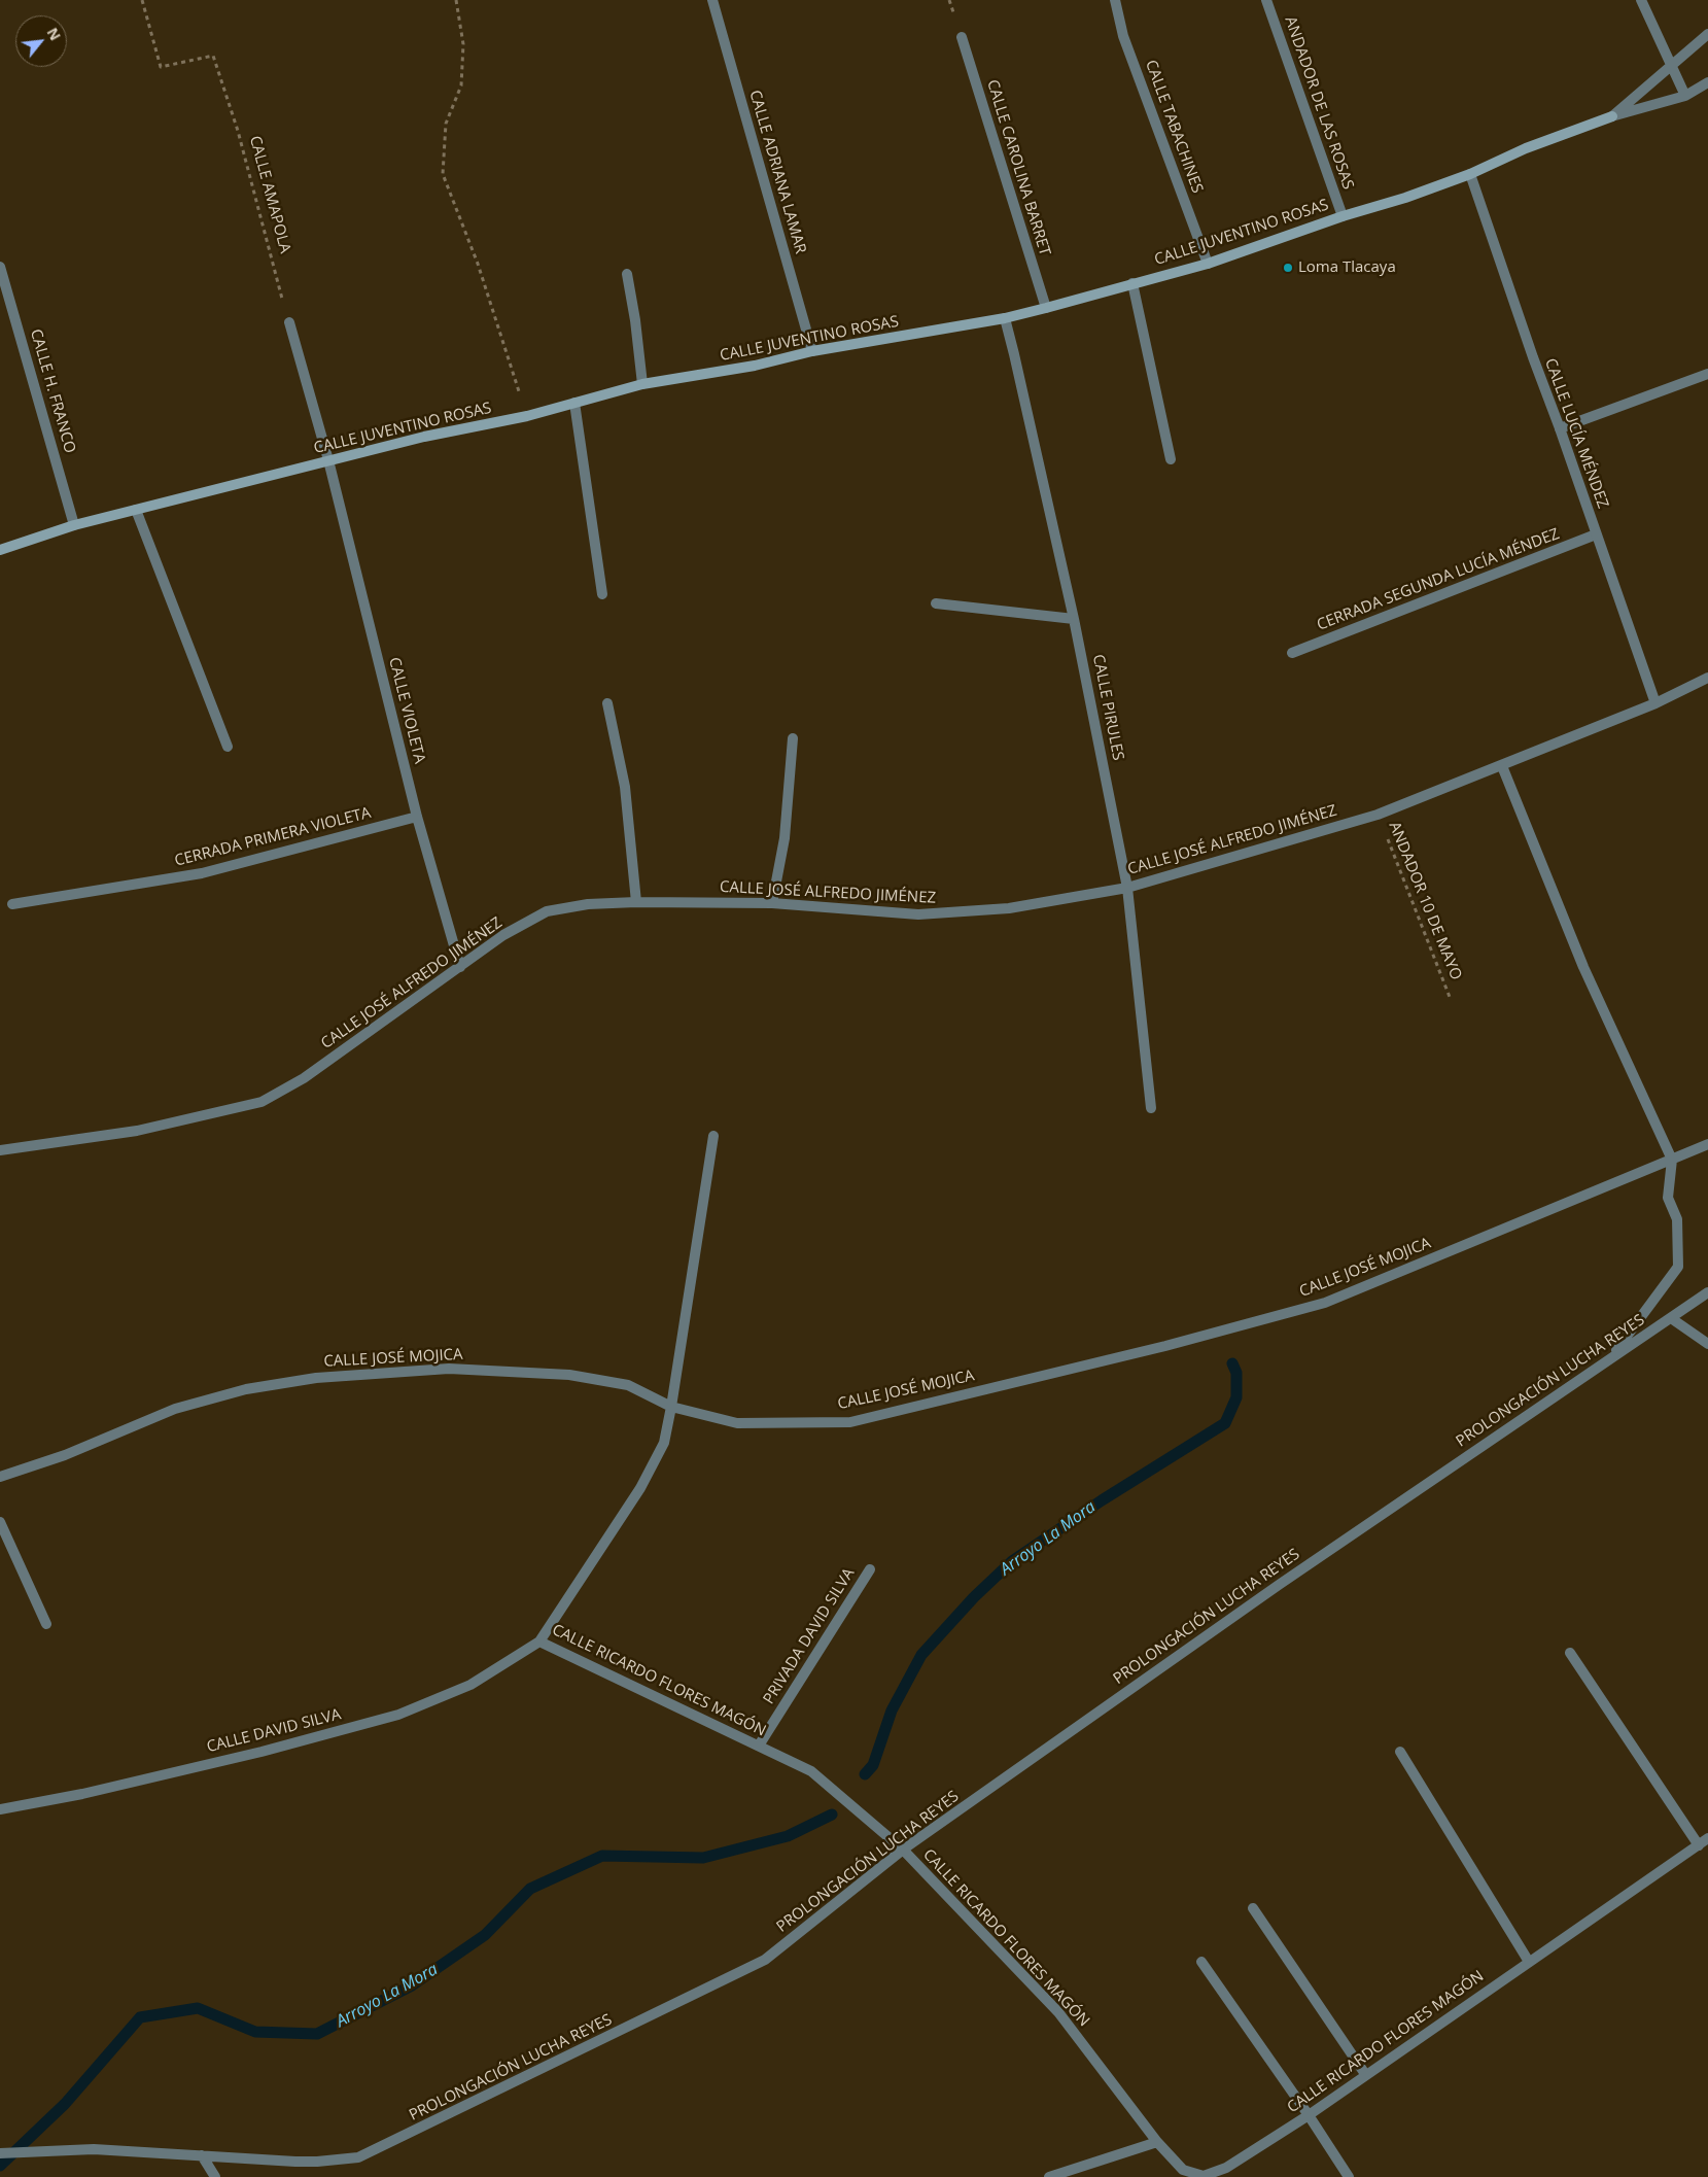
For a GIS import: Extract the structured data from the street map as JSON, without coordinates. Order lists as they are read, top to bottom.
{
  "streets": {
    "street": [
      "ANDADOR DE LAS ROSAS",
      "CALLE TABACHINES",
      "CALLE CAROLINA BARRET",
      "CALLE ADRIANA LAMAR",
      "CALLE JUVENTINO ROSAS",
      "CALLE H. FRANCO",
      "CALLE LUCÍA MÉNDEZ",
      "CERRADA SEGUNDA LUCÍA MÉNDEZ",
      "CALLE PIRULES",
      "CALLE VIOLETA",
      "CERRADA PRIMERA VIOLETA",
      "CALLE JOSÉ ALFREDO JIMÉNEZ",
      "CALLE JOSÉ MOJICA",
      "PROLONGACIÓN LUCHA REYES",
      "PRIVADA DAVID SILVA",
      "CALLE RICARDO FLORES MAGÓN",
      "CALLE DAVID SILVA"
    ],
    "path": ["CALLE AMAPOLA", "ANDADOR 10 DE MAYO"]
  },
  "crossings": [
    ["ANDADOR DE LAS ROSAS", "CALLE JUVENTINO ROSAS"],
    ["CALLE TABACHINES", "CALLE JUVENTINO ROSAS"],
    ["CALLE CAROLINA BARRET", "CALLE JUVENTINO ROSAS"],
    ["CALLE ADRIANA LAMAR", "CALLE JUVENTINO ROSAS"],
    ["CALLE JUVENTINO ROSAS", "CALLE H. FRANCO"],
    ["CALLE JUVENTINO ROSAS", "CALLE LUCÍA MÉNDEZ"],
    ["CALLE JUVENTINO ROSAS", "CALLE PIRULES"],
    ["CALLE JUVENTINO ROSAS", "CALLE VIOLETA"],
    ["CALLE LUCÍA MÉNDEZ", "CERRADA SEGUNDA LUCÍA MÉNDEZ"],
    ["CALLE LUCÍA MÉNDEZ", "CALLE JOSÉ ALFREDO JIMÉNEZ"],
    ["CALLE PIRULES", "CALLE JOSÉ ALFREDO JIMÉNEZ"],
    ["CALLE VIOLETA", "CERRADA PRIMERA VIOLETA"],
    ["CALLE VIOLETA", "CALLE JOSÉ ALFREDO JIMÉNEZ"],
    ["CALLE JOSÉ ALFREDO JIMÉNEZ", "ANDADOR 10 DE MAYO"],
    ["CALLE JOSÉ MOJICA", "CALLE RICARDO FLORES MAGÓN"],
    ["PROLONGACIÓN LUCHA REYES", "CALLE RICARDO FLORES MAGÓN"],
    ["PRIVADA DAVID SILVA", "CALLE RICARDO FLORES MAGÓN"],
    ["CALLE RICARDO FLORES MAGÓN", "CALLE DAVID SILVA"]
  ],
  "water": ["Arroyo La Mora"],
  "places": ["Loma Tlacaya"],
  "north": "top right"
}
